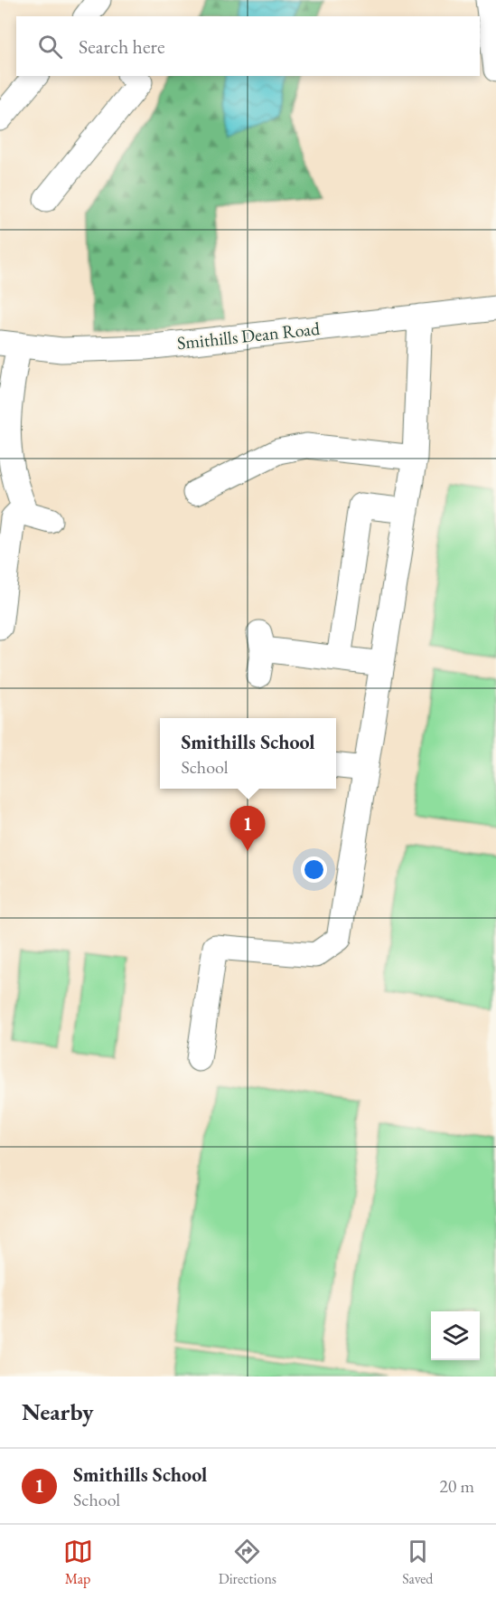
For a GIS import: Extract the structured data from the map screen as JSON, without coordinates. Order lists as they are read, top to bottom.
{
  "streets": {
    "street": ["Smithills Dean Road"]
  },
  "page": {
    "search": "Search here",
    "popup": ["Smithills School", "School"],
    "pins": "1",
    "heading": "Nearby",
    "list": [
      {
        "mark": "1",
        "name": "Smithills School",
        "note": "School",
        "value": "20 m"
      }
    ],
    "nav": ["Map", "Directions", "Saved"]
  }
}
